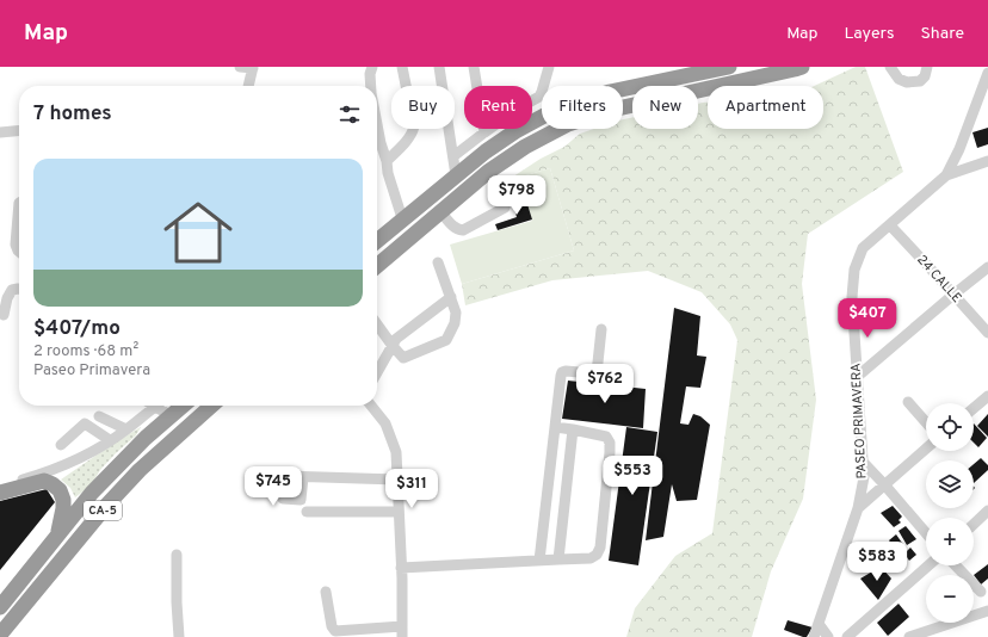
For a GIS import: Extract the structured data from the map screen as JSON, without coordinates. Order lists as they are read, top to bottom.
{
  "streets": {
    "highway": ["CA-5"],
    "street": ["24 CALLE", "PASEO PRIMAVERA"]
  },
  "crossings": [
    ["24 CALLE", "PASEO PRIMAVERA"]
  ],
  "page": {
    "header": "Map",
    "nav": ["Map", "Layers", "Share"],
    "chip": [
      "Buy",
      "Rent",
      "Filters",
      "New",
      "Apartment"
    ],
    "heading": "7 homes",
    "list": [
      {
        "name": "$407/mo",
        "note": "2 rooms · 68 m² · Paseo Primavera"
      }
    ],
    "price": [
      "$798",
      "$407",
      "$762",
      "$553",
      "$745",
      "$311",
      "$583"
    ],
    "map_buttons": ["+", "−"]
  }
}
